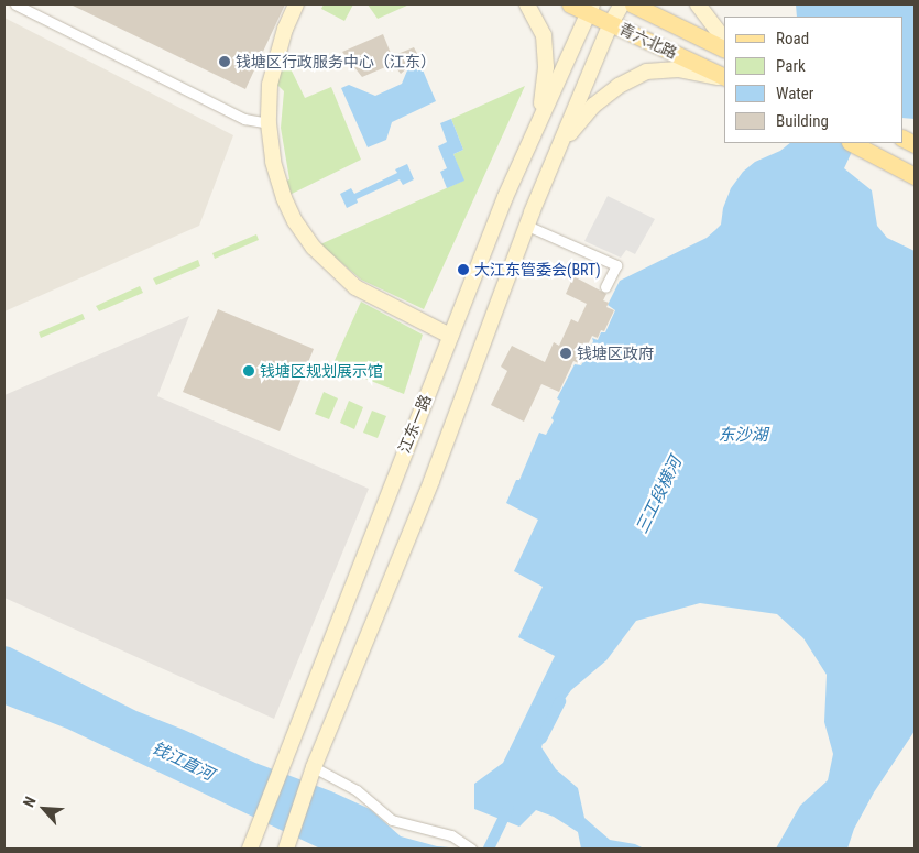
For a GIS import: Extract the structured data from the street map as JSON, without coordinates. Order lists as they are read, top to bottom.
{
  "streets": {
    "main road": ["青六北路", "江东一路"]
  },
  "crossings": [
    ["青六北路", "江东一路"]
  ],
  "water": ["东沙湖", "三工段横河", "钱江直河"],
  "places": [
    "钱塘区行政服务中心（江东）",
    "大江东管委会(BRT)",
    "钱塘区政府",
    "钱塘区规划展示馆"
  ],
  "legend": [
    "Road",
    "Park",
    "Water",
    "Building"
  ],
  "north": "top left"
}
